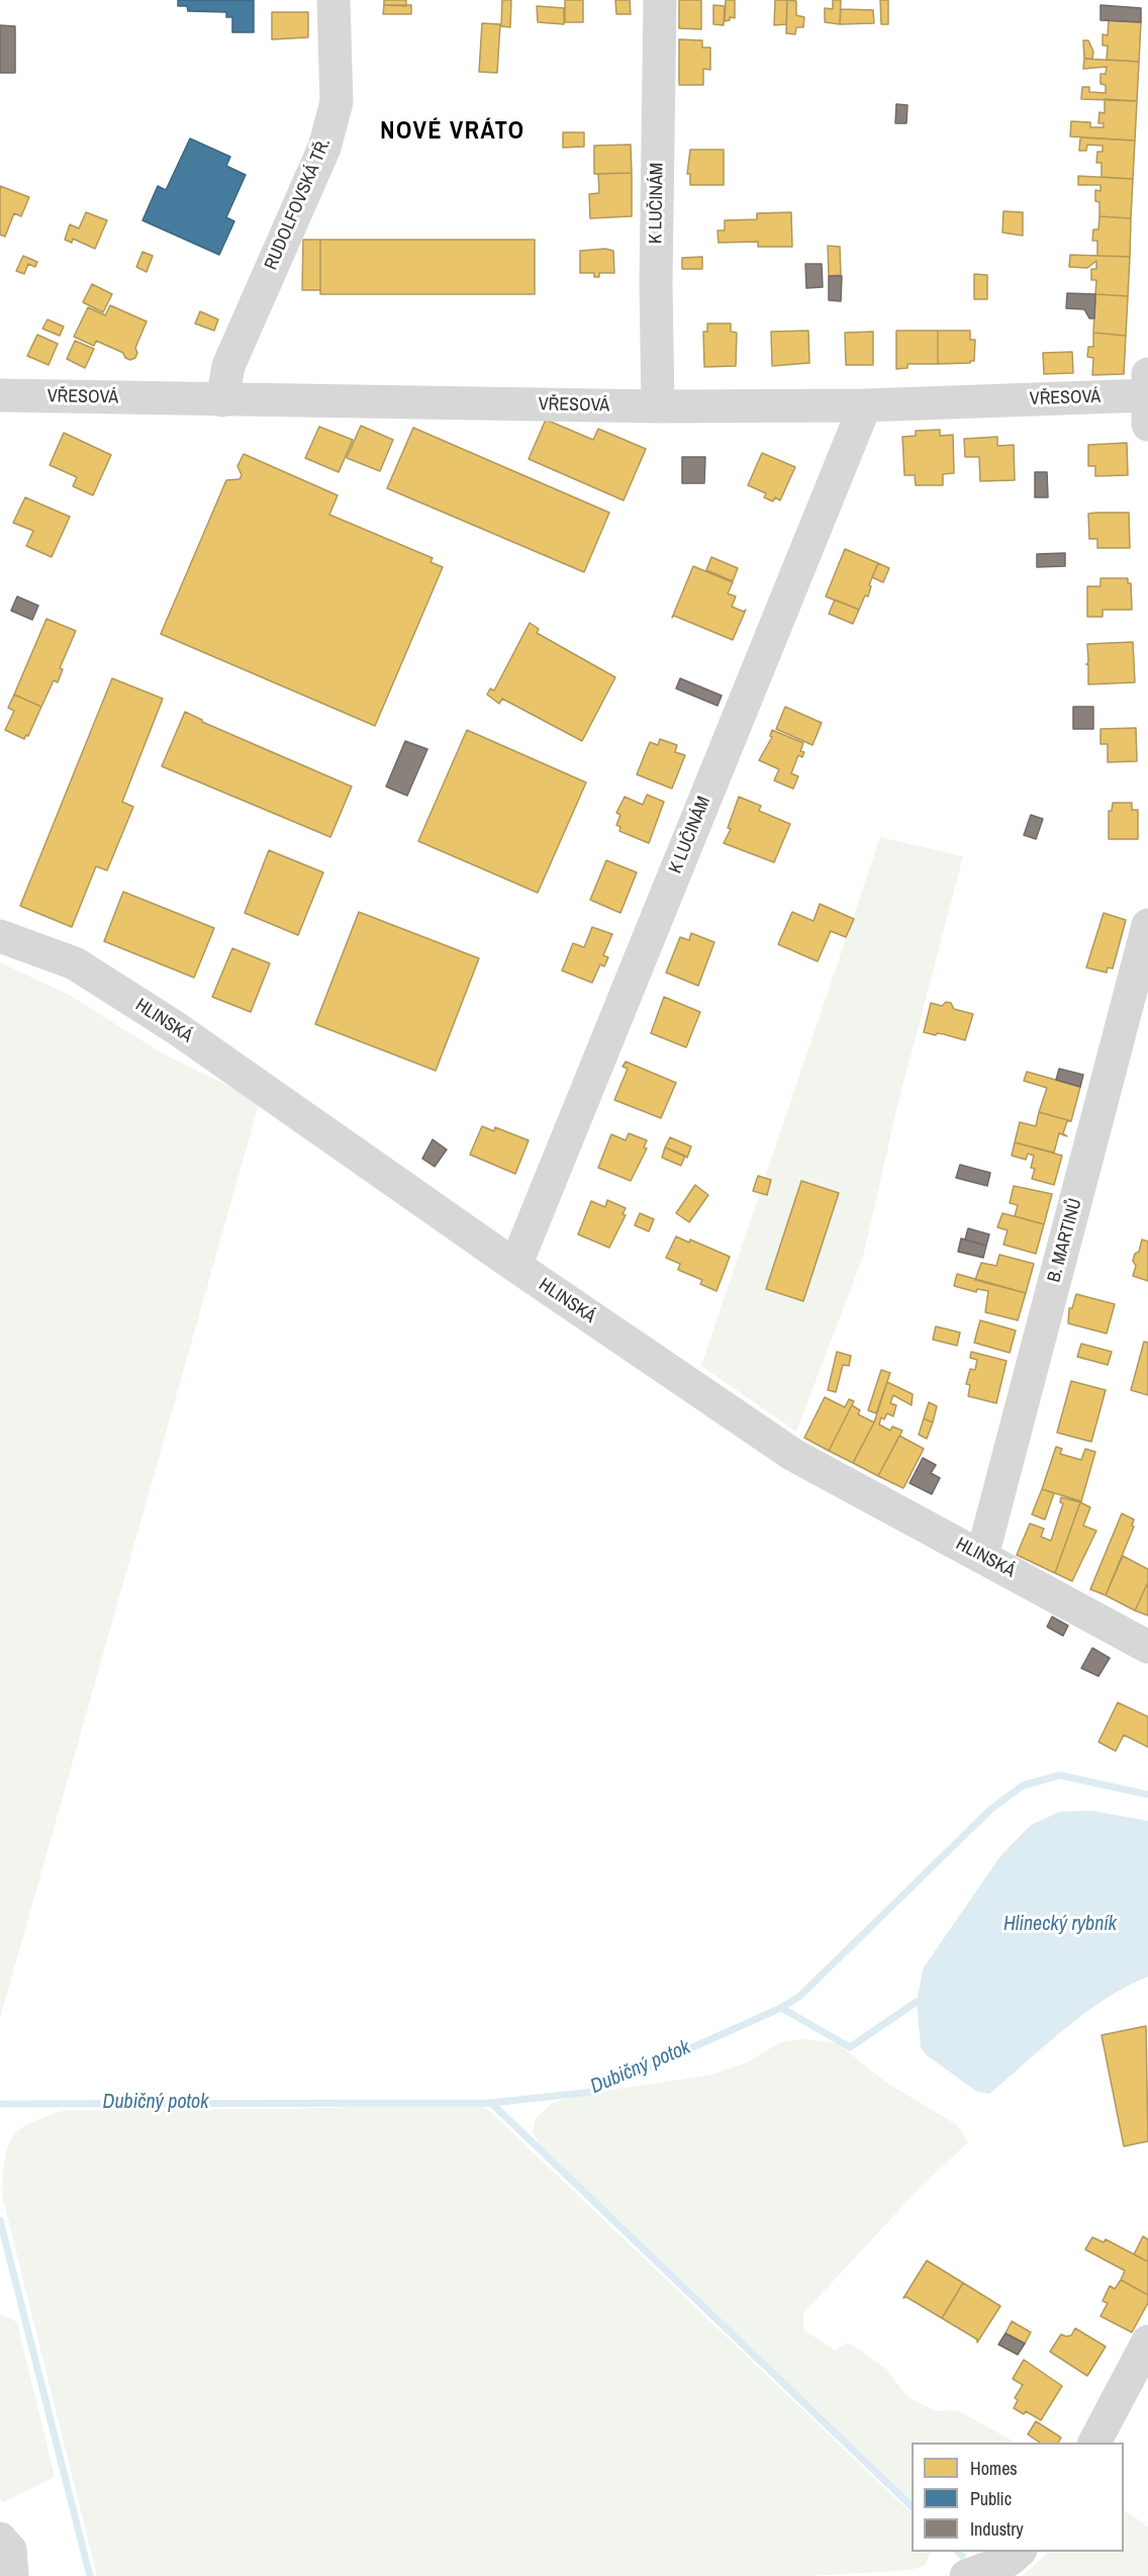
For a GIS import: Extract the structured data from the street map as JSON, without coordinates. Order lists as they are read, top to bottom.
{
  "streets": {
    "street": [
      "K LUČINÁM",
      "RUDOLFOVSKÁ TŘ.",
      "VŘESOVÁ",
      "HLINSKÁ",
      "B. MARTINŮ"
    ]
  },
  "crossings": [
    ["K LUČINÁM", "VŘESOVÁ"],
    ["K LUČINÁM", "HLINSKÁ"],
    ["RUDOLFOVSKÁ TŘ.", "VŘESOVÁ"],
    ["HLINSKÁ", "B. MARTINŮ"]
  ],
  "districts": ["NOVÉ VRÁTO"],
  "water": ["Hlinecký rybník", "Dubičný potok"],
  "legend": ["Homes", "Public", "Industry"]
}
